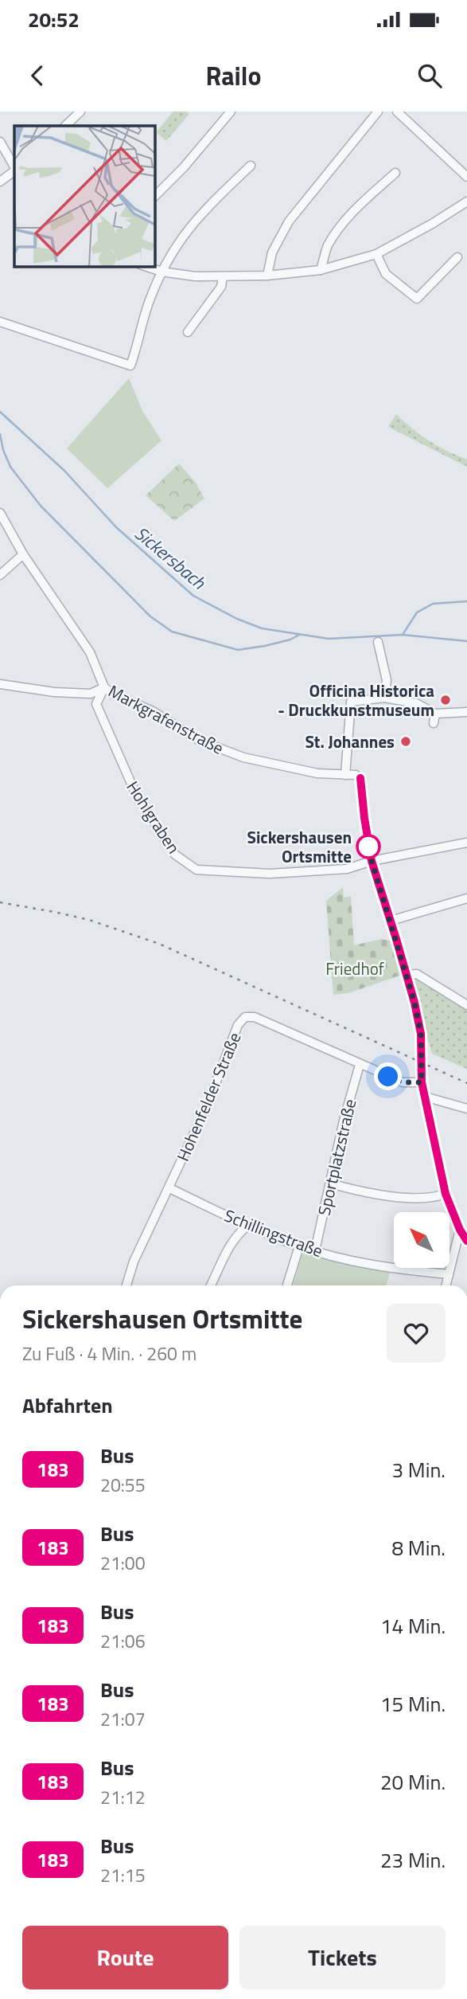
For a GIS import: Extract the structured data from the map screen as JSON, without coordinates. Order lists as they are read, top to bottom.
{
  "streets": {
    "street": [
      "Markgrafenstraße",
      "Hohlgraben",
      "Hohenfelder Straße",
      "Sportplatzstraße",
      "Schillingstraße"
    ]
  },
  "crossings": [
    ["Markgrafenstraße", "Hohlgraben"],
    ["Hohenfelder Straße", "Sportplatzstraße"],
    ["Hohenfelder Straße", "Schillingstraße"],
    ["Sportplatzstraße", "Schillingstraße"]
  ],
  "water": ["Sickersbach"],
  "parks": ["Friedhof"],
  "places": ["Officina Historica - Druckkunstmuseum", "St. Johannes", "Sickershausen Ortsmitte"],
  "lines": ["bus line 183"],
  "north": "top left",
  "page": {
    "status": "20:52",
    "header": "Railo",
    "heading": [
      ["Sickershausen Ortsmitte", "Zu Fuß · 4 Min. · 260 m"],
      "Abfahrten"
    ],
    "list": [
      {
        "mark": "183",
        "name": "Bus",
        "note": "20:55",
        "value": "3 Min."
      },
      {
        "mark": "183",
        "name": "Bus",
        "note": "21:00",
        "value": "8 Min."
      },
      {
        "mark": "183",
        "name": "Bus",
        "note": "21:06",
        "value": "14 Min."
      },
      {
        "mark": "183",
        "name": "Bus",
        "note": "21:07",
        "value": "15 Min."
      },
      {
        "mark": "183",
        "name": "Bus",
        "note": "21:12",
        "value": "20 Min."
      },
      {
        "mark": "183",
        "name": "Bus",
        "note": "21:15",
        "value": "23 Min."
      }
    ],
    "buttons": ["Route", "Tickets"]
  }
}
